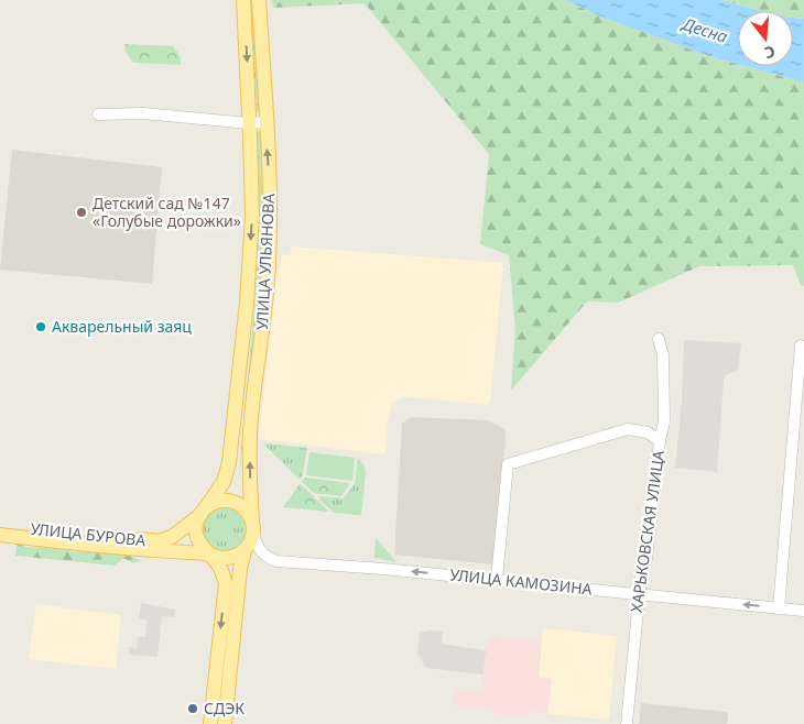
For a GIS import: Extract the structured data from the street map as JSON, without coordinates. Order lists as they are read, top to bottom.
{
  "streets": {
    "main road": ["УЛИЦА УЛЬЯНОВА", "УЛИЦА БУРОВА"],
    "street": ["ХАРЬКОВСКАЯ УЛИЦА", "УЛИЦА КАМОЗИНА"]
  },
  "crossings": [
    ["УЛИЦА УЛЬЯНОВА", "УЛИЦА БУРОВА"],
    ["УЛИЦА УЛЬЯНОВА", "УЛИЦА КАМОЗИНА"],
    ["ХАРЬКОВСКАЯ УЛИЦА", "УЛИЦА КАМОЗИНА"],
    ["УЛИЦА БУРОВА", "УЛИЦА КАМОЗИНА"]
  ],
  "one_way": ["УЛИЦА КАМОЗИНА"],
  "water": ["Десна"],
  "places": ["Детский сад №147 «Голубые дорожки»", "Акварельный заяц", "СДЭК"],
  "north": "bottom"
}
